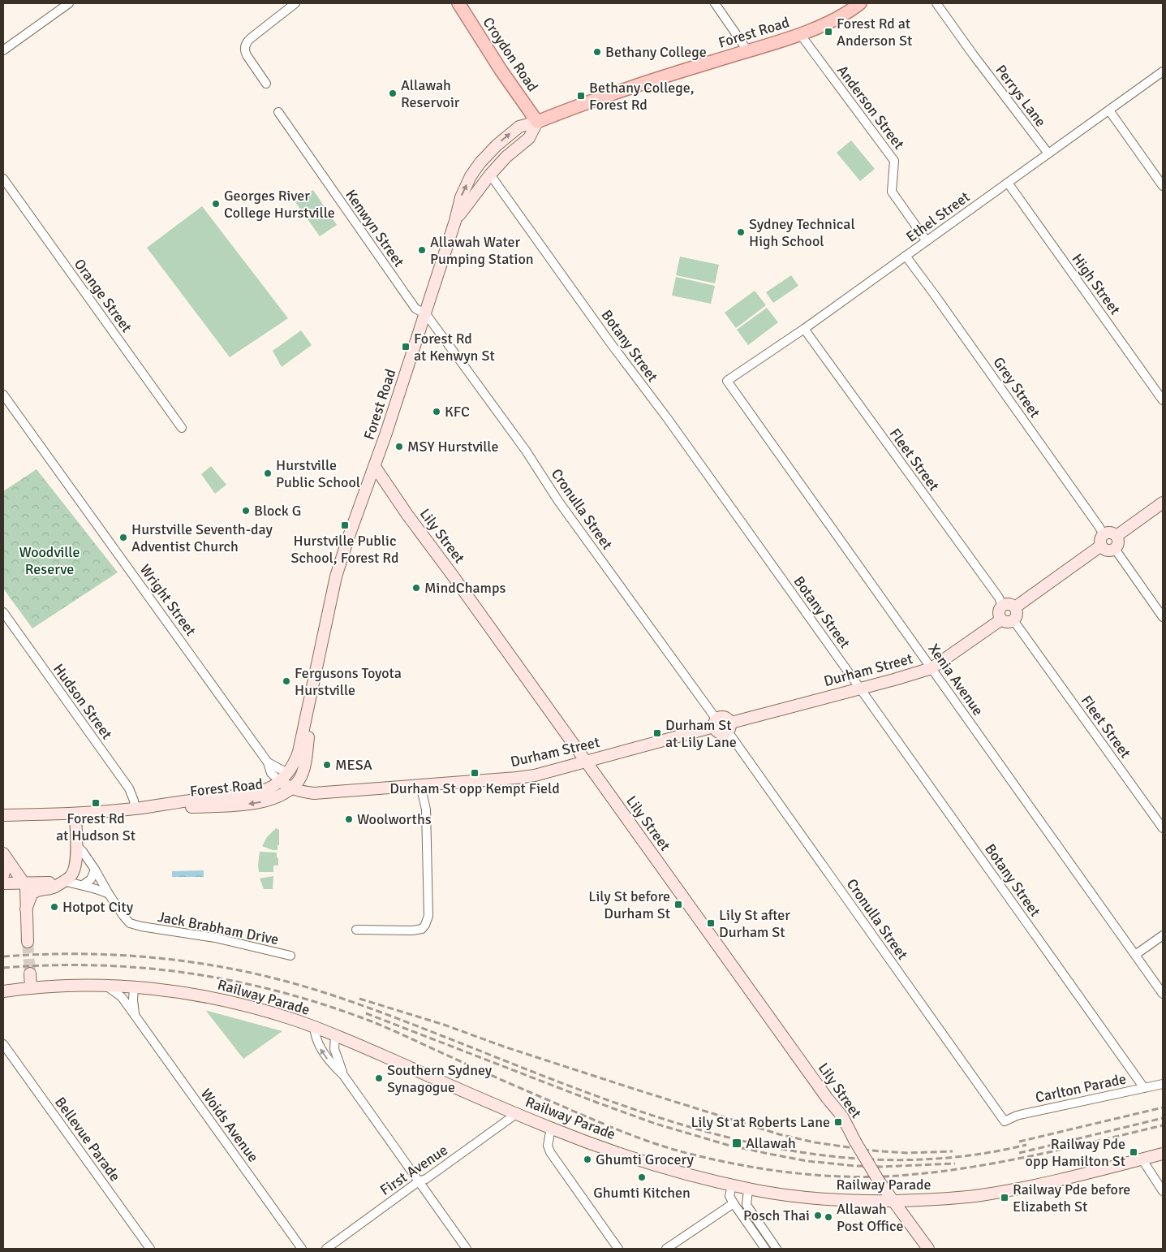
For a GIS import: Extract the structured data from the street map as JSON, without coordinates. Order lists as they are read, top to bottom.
{
  "streets": {
    "main road": [
      "Forest Road",
      "Croydon Road",
      "Lily Street",
      "Durham Street",
      "Railway Parade"
    ],
    "street": [
      "Perrys Lane",
      "Anderson Street",
      "Ethel Street",
      "Kenwyn Street",
      "High Street",
      "Orange Street",
      "Botany Street",
      "Grey Street",
      "Fleet Street",
      "Cronulla Street",
      "Wright Street",
      "Xenia Avenue",
      "Hudson Street",
      "Jack Brabham Drive",
      "Carlton Parade",
      "Woids Avenue",
      "Bellevue Parade",
      "First Avenue"
    ]
  },
  "crossings": [
    ["Forest Road", "Croydon Road"],
    ["Forest Road", "Anderson Street"],
    ["Forest Road", "Kenwyn Street"],
    ["Forest Road", "Botany Street"],
    ["Forest Road", "Cronulla Street"],
    ["Forest Road", "Lily Street"],
    ["Forest Road", "Wright Street"],
    ["Forest Road", "Durham Street"],
    ["Forest Road", "Hudson Street"],
    ["Perrys Lane", "Ethel Street"],
    ["Anderson Street", "Ethel Street"],
    ["Ethel Street", "High Street"],
    ["Ethel Street", "Grey Street"],
    ["Ethel Street", "Fleet Street"],
    ["Ethel Street", "Xenia Avenue"],
    ["Kenwyn Street", "Cronulla Street"],
    ["Botany Street", "Durham Street"],
    ["Botany Street", "Carlton Parade"],
    ["Fleet Street", "Durham Street"],
    ["Cronulla Street", "Durham Street"],
    ["Cronulla Street", "Carlton Parade"],
    ["Lily Street", "Durham Street"],
    ["Lily Street", "Railway Parade"],
    ["Durham Street", "Xenia Avenue"],
    ["Railway Parade", "Woids Avenue"],
    ["Railway Parade", "First Avenue"]
  ],
  "parks": ["Woodville Reserve"],
  "places": {
    "transit": [
      "Forest Rd at Anderson St",
      "Bethany College, Forest Rd",
      "Forest Rd at Kenwyn St",
      "Hurstville Public School, Forest Rd",
      "Durham St at Lily Lane",
      "Durham St opp Kempt Field",
      "Forest Rd at Hudson St",
      "Lily St before Durham St",
      "Lily St after Durham St",
      "Lily St at Roberts Lane",
      "Allawah",
      "Railway Pde opp Hamilton St",
      "Railway Pde before Elizabeth St"
    ],
    "other": [
      "Bethany College",
      "Allawah Reservoir",
      "Georges River College Hurstville",
      "Sydney Technical High School",
      "Allawah Water Pumping Station",
      "KFC",
      "MSY Hurstville",
      "Hurstville Public School",
      "Block G",
      "Hurstville Seventh-day Adventist Church",
      "MindChamps",
      "Fergusons Toyota Hurstville",
      "MESA",
      "Woolworths",
      "Hotpot City",
      "Southern Sydney Synagogue",
      "Ghumti Grocery",
      "Ghumti Kitchen",
      "Posch Thai",
      "Allawah Post Office"
    ]
  }
}
